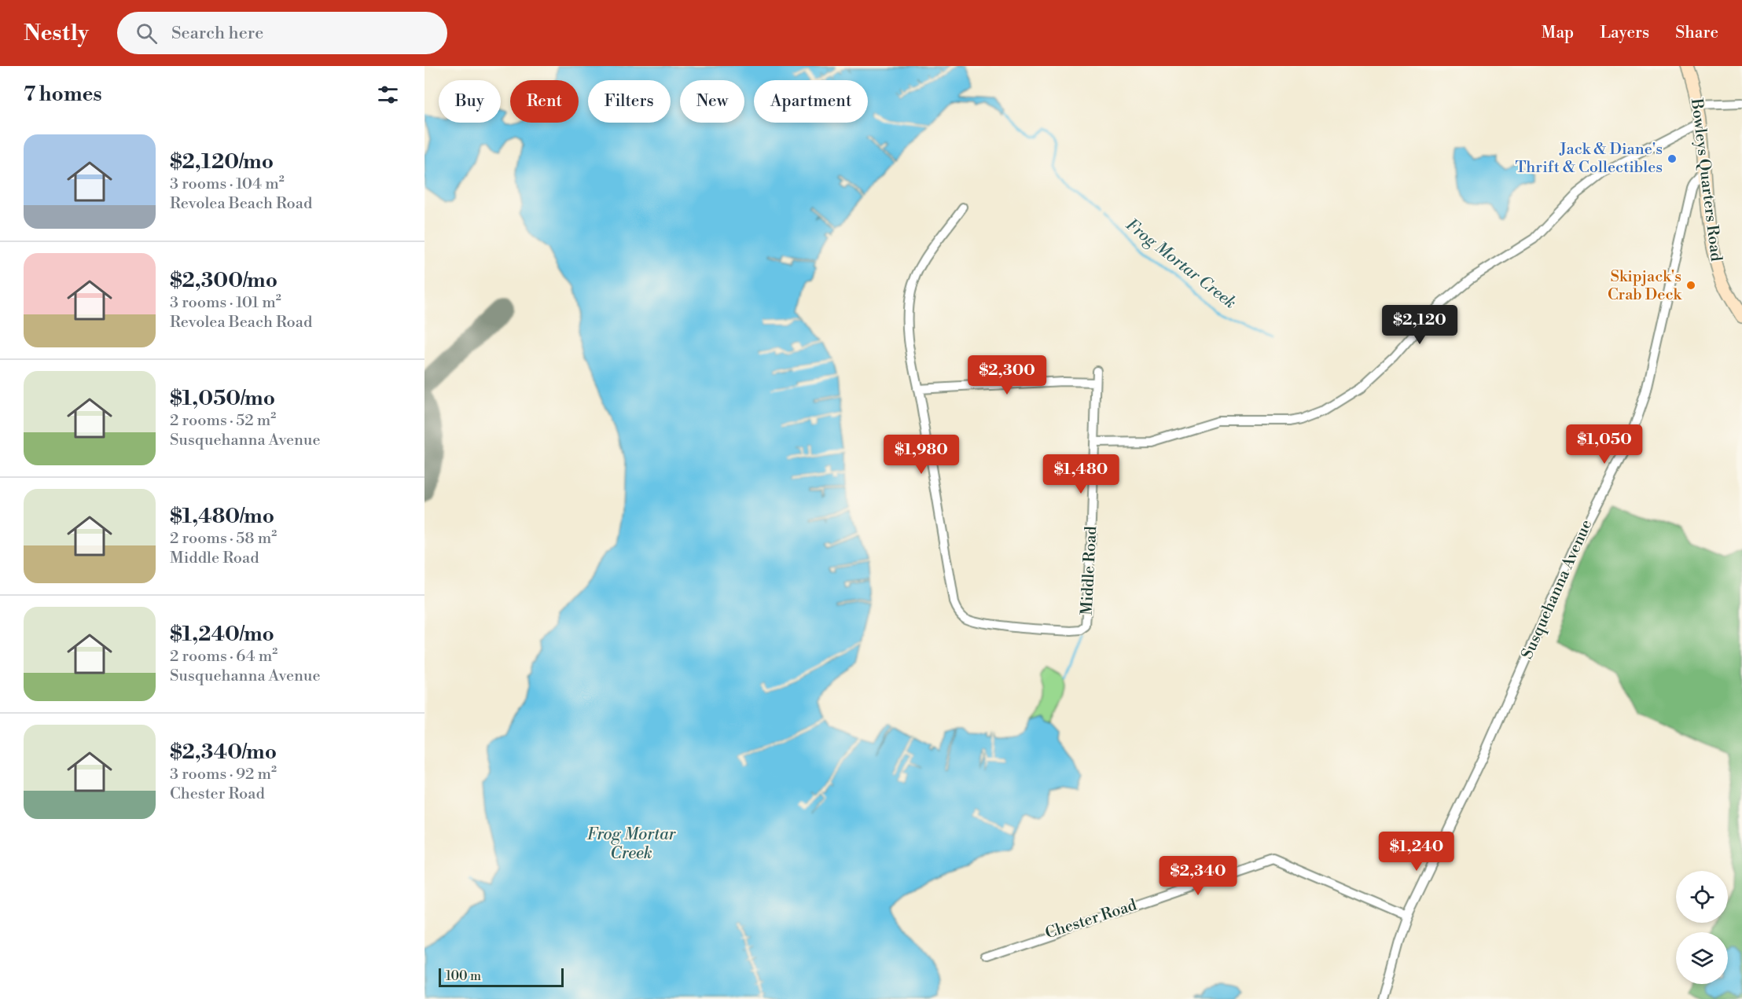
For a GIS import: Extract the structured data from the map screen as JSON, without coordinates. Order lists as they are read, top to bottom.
{
  "streets": {
    "street": [
      "Bowleys Quarters Road",
      "Middle Road",
      "Susquehanna Avenue",
      "Chester Road"
    ]
  },
  "crossings": [
    ["Bowleys Quarters Road", "Susquehanna Avenue"],
    ["Susquehanna Avenue", "Chester Road"]
  ],
  "water": ["Frog Mortar Creek"],
  "places": ["Jack & Diane's Thrift & Collectibles", "Skipjack's Crab Deck"],
  "scale_bar": "100 m",
  "page": {
    "header": "Nestly",
    "search": "Search here",
    "nav": ["Map", "Layers", "Share"],
    "heading": "7 homes",
    "chip": [
      "Buy",
      "Rent",
      "Filters",
      "New",
      "Apartment"
    ],
    "list": [
      {
        "name": "$2,120/mo",
        "note": "3 rooms · 104 m² · Revolea Beach Road"
      },
      {
        "name": "$2,300/mo",
        "note": "3 rooms · 101 m² · Revolea Beach Road"
      },
      {
        "name": "$1,050/mo",
        "note": "2 rooms · 52 m² · Susquehanna Avenue"
      },
      {
        "name": "$1,480/mo",
        "note": "2 rooms · 58 m² · Middle Road"
      },
      {
        "name": "$1,240/mo",
        "note": "2 rooms · 64 m² · Susquehanna Avenue"
      },
      {
        "name": "$2,340/mo",
        "note": "3 rooms · 92 m² · Chester Road"
      }
    ],
    "price": [
      "$2,120",
      "$2,300",
      "$1,050",
      "$1,980",
      "$1,480",
      "$1,240",
      "$2,340"
    ],
    "scale": "100 m"
  }
}
